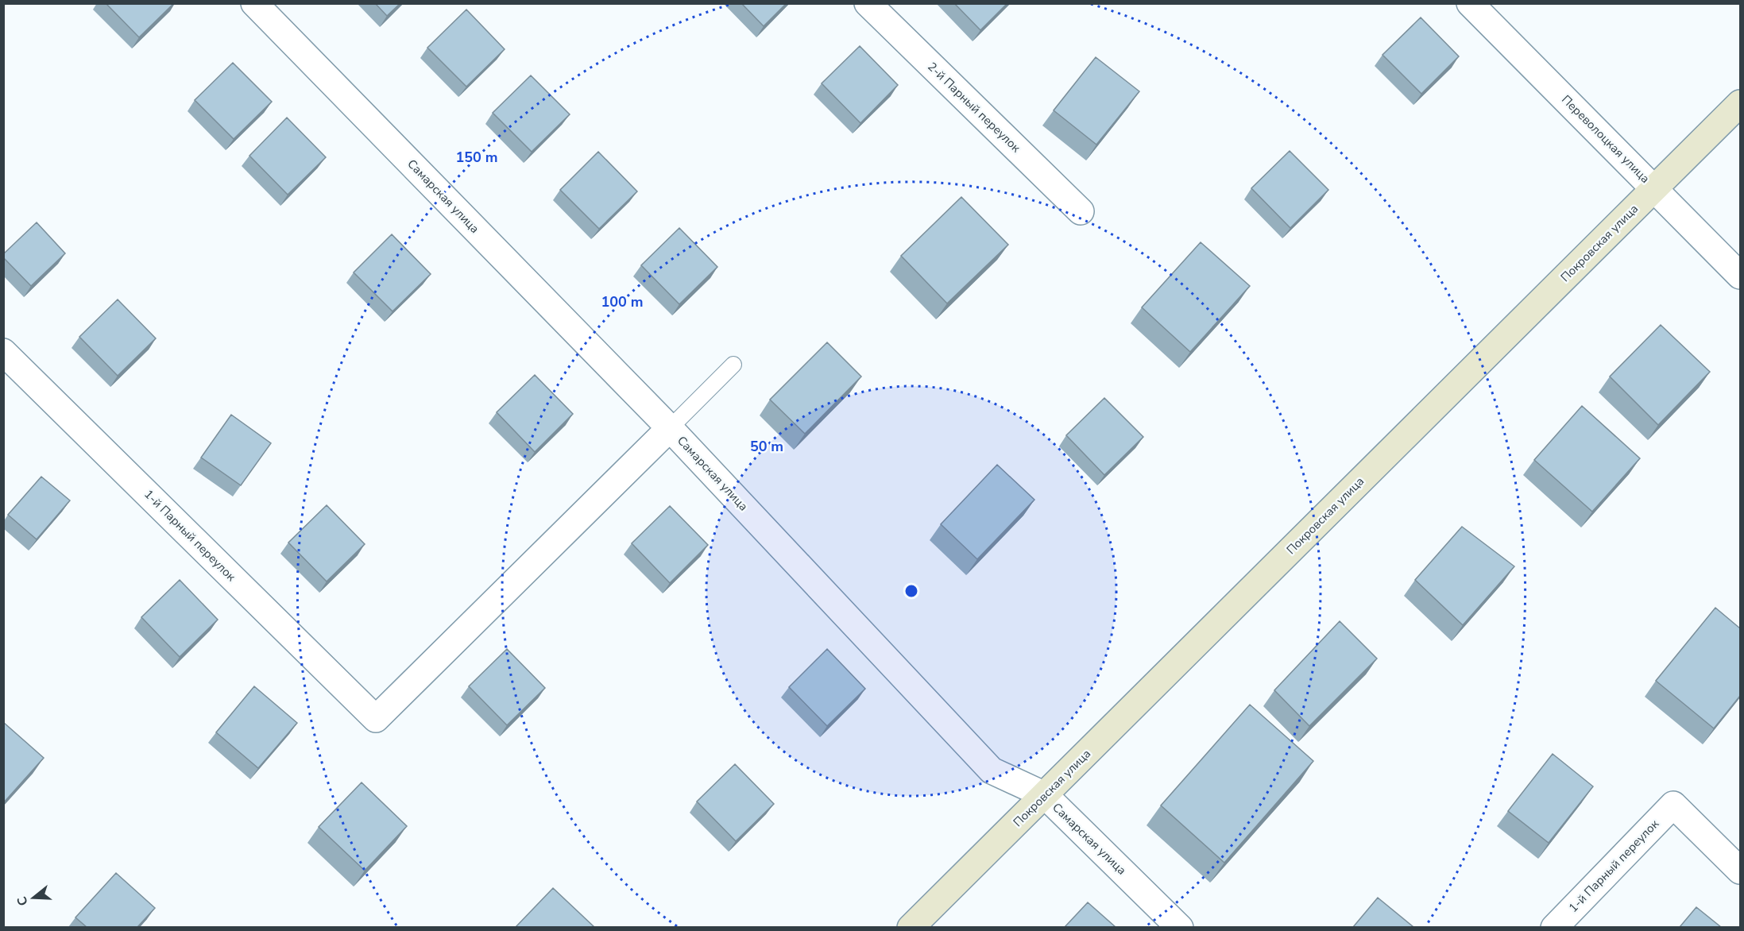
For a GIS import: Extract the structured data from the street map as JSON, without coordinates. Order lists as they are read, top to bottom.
{
  "streets": {
    "street": [
      "2-й Парный переулок",
      "Переволоцкая улица",
      "Самарская улица",
      "Покровская улица",
      "1-й Парный переулок"
    ]
  },
  "crossings": [
    ["Переволоцкая улица", "Покровская улица"],
    ["Самарская улица", "Покровская улица"],
    ["Самарская улица", "1-й Парный переулок"]
  ],
  "north": "left",
  "rings": ["150 m", "100 m", "50 m"]
}
